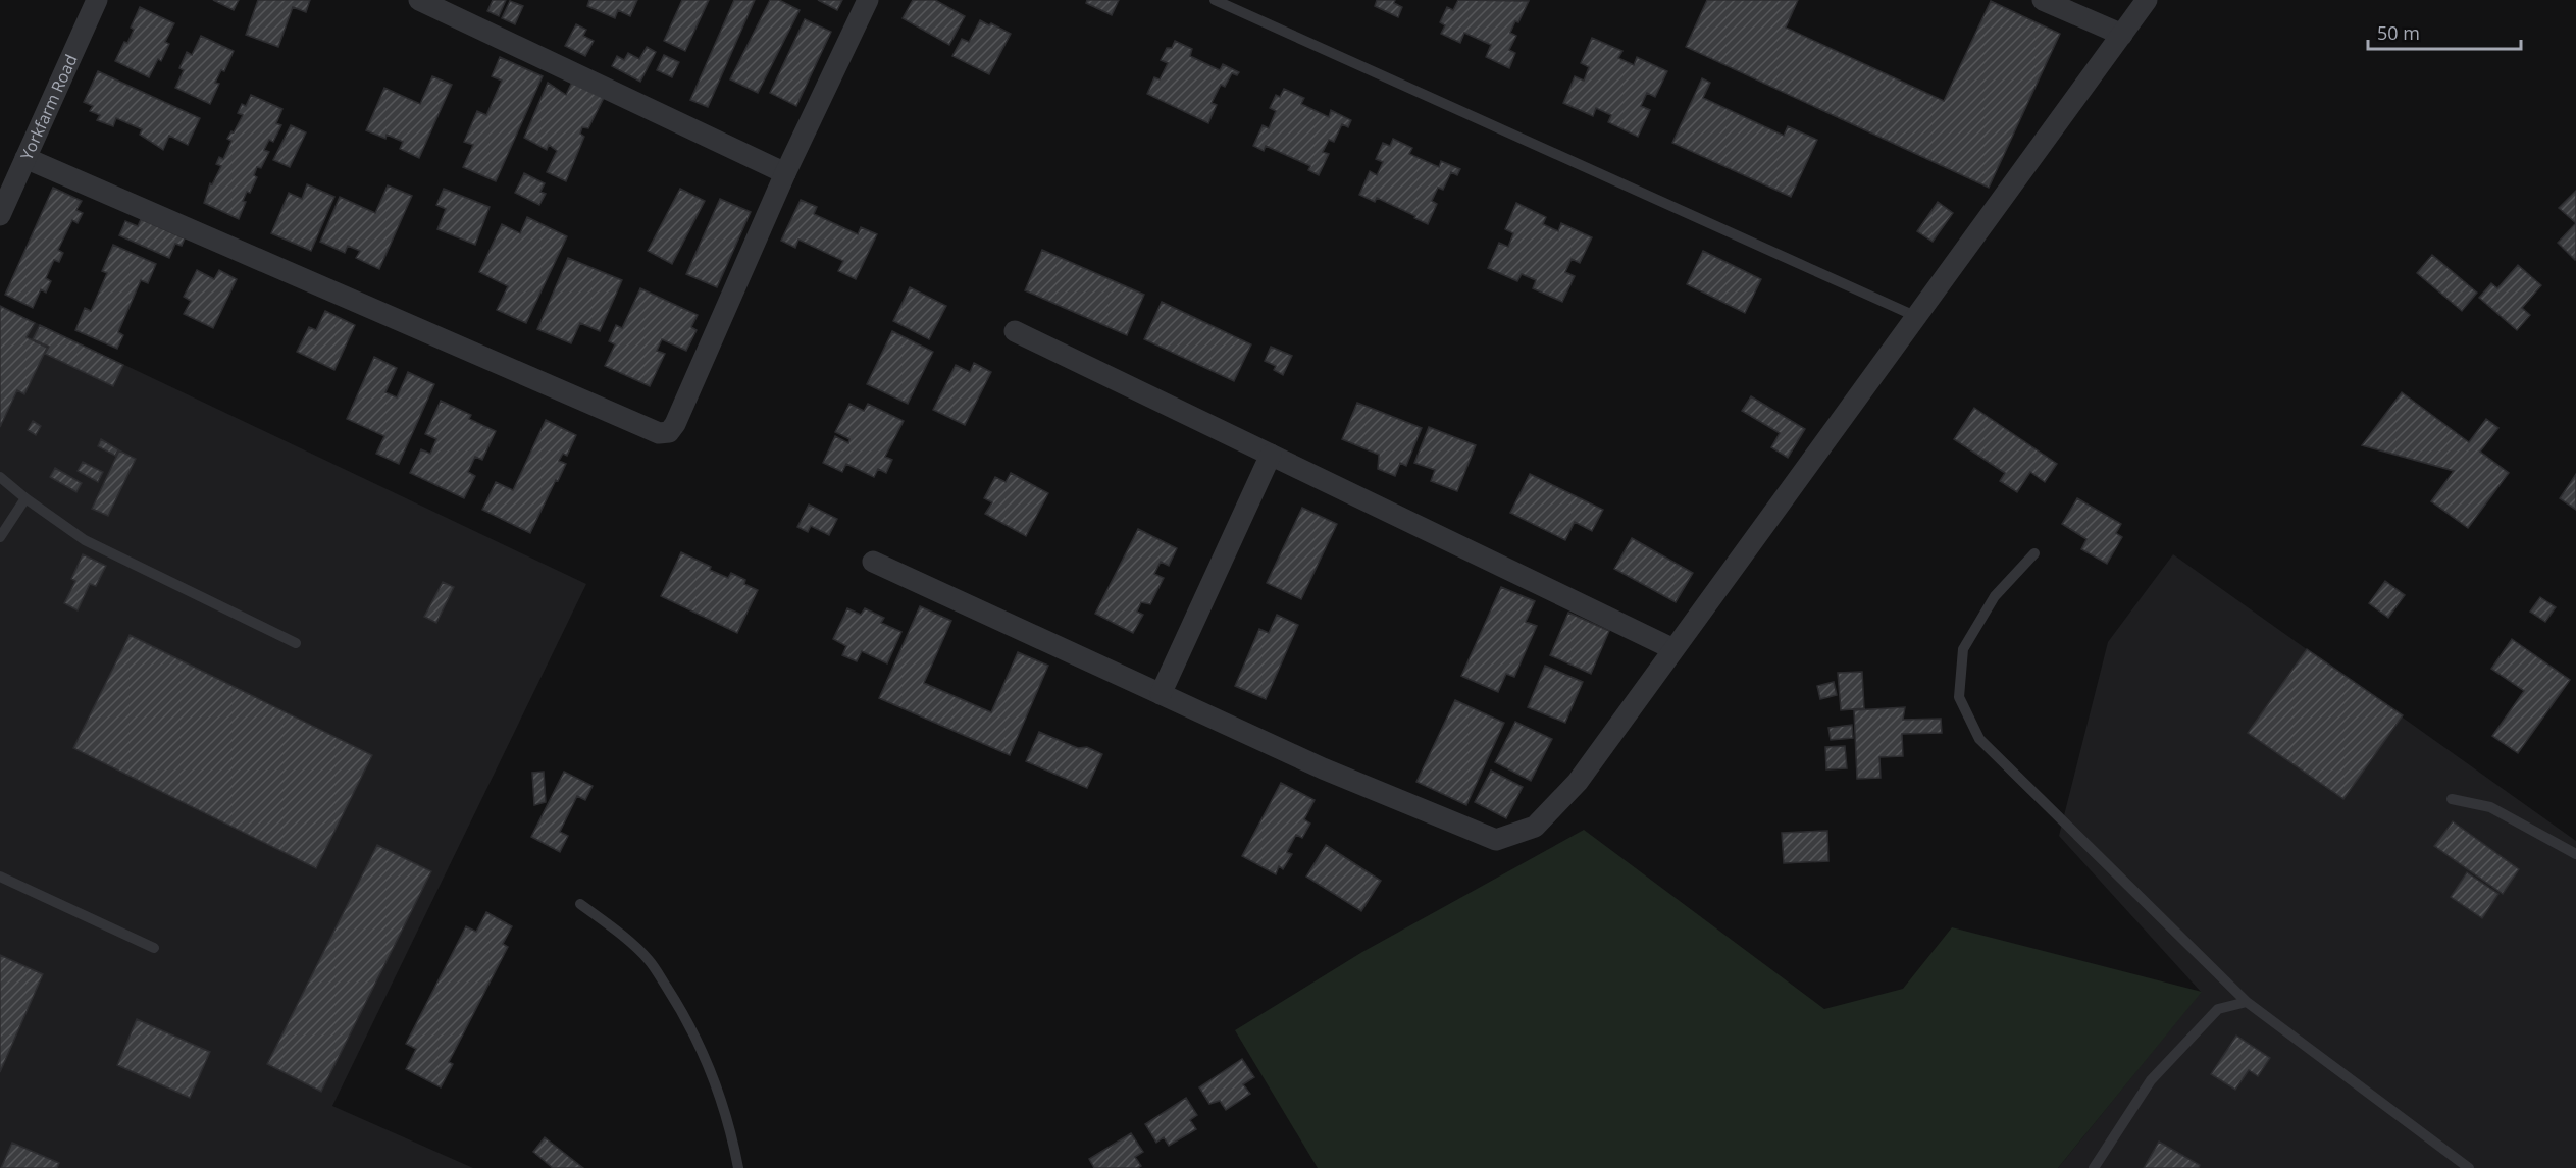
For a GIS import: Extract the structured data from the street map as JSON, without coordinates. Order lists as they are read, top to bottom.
{
  "streets": {
    "street": ["Yorkfarm Road"]
  },
  "scale_bar": "50 m"
}
